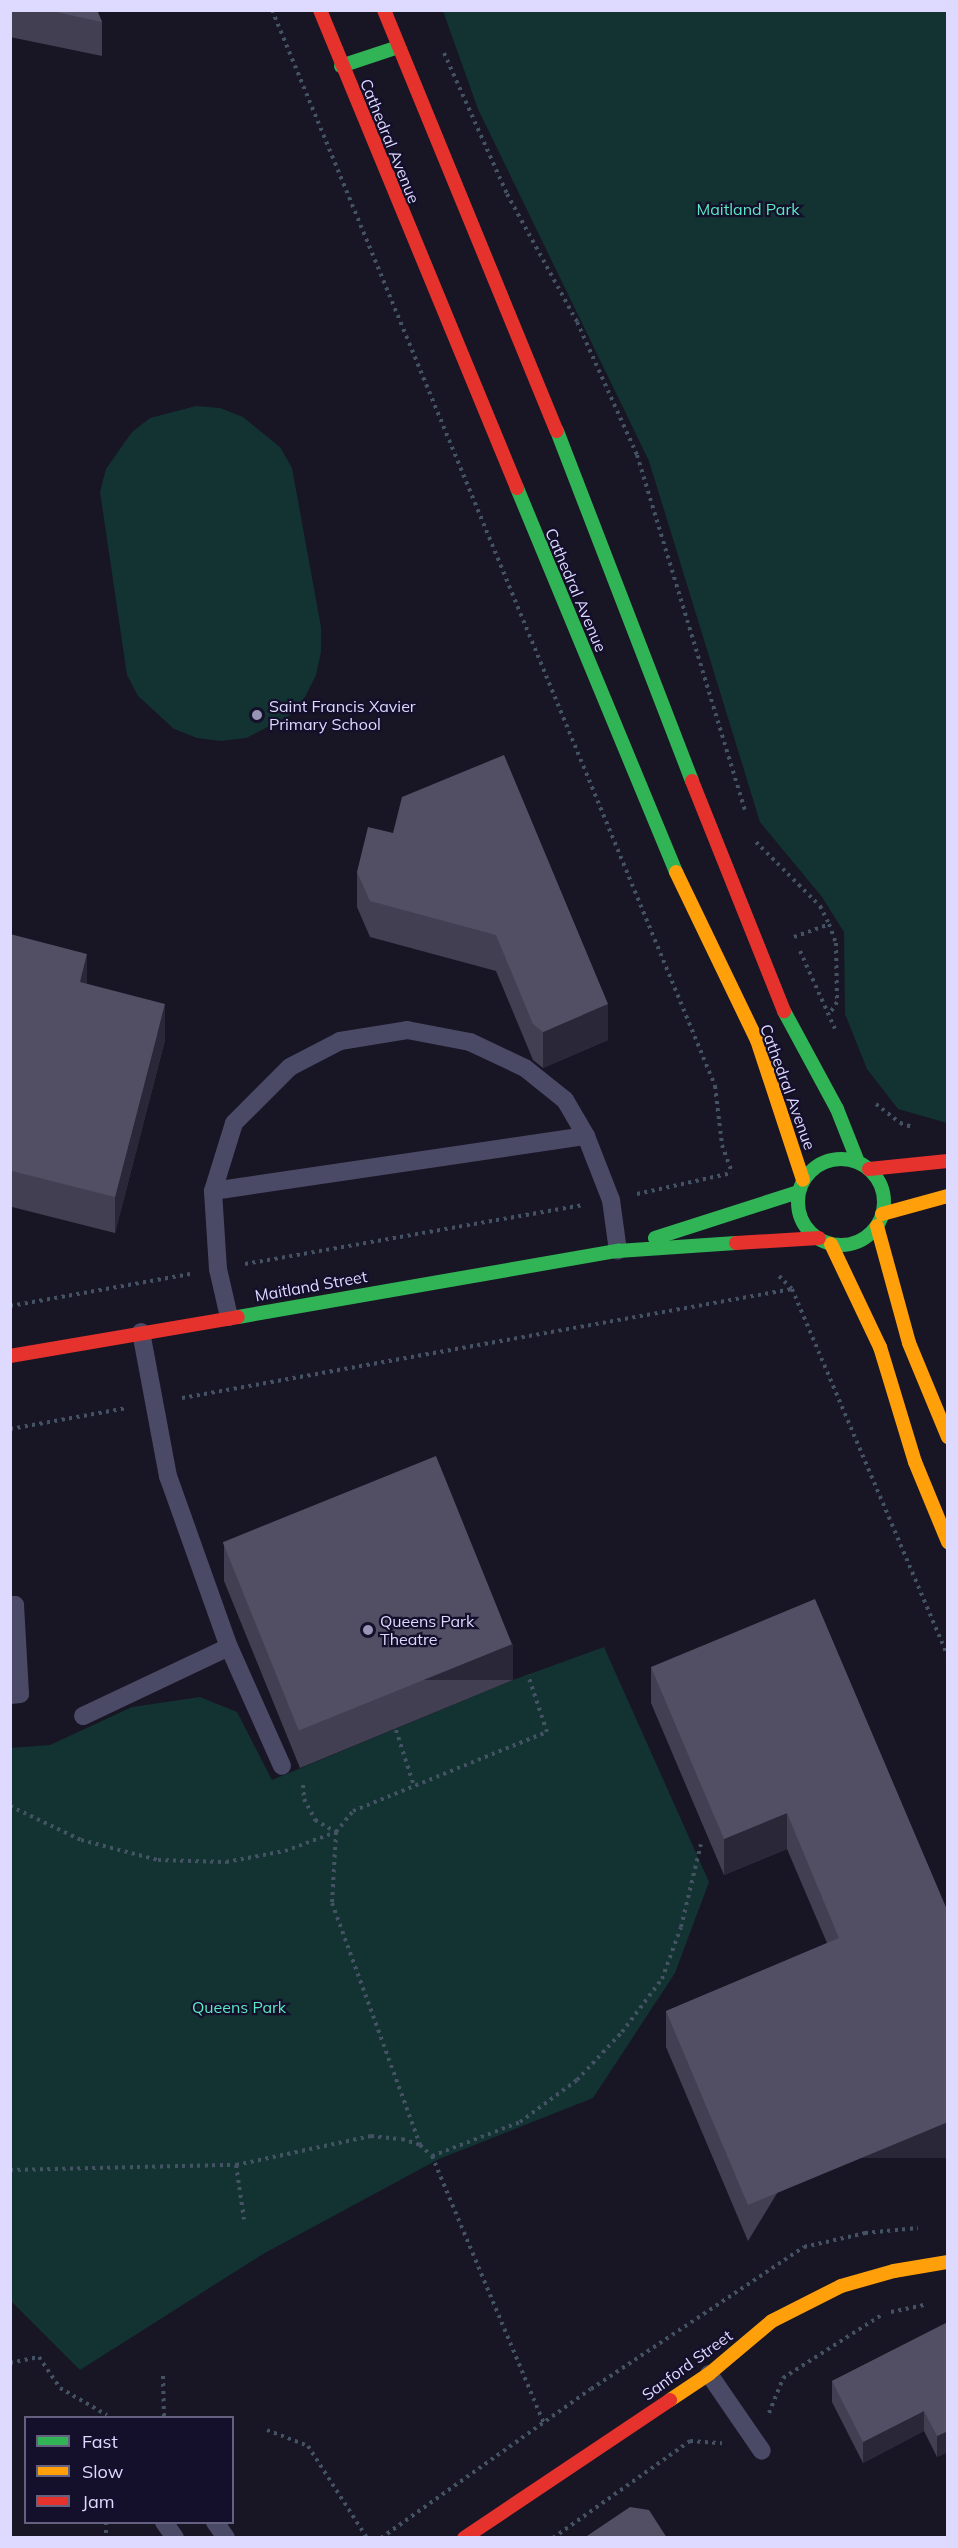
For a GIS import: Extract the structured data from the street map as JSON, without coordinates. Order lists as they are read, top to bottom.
{
  "streets": {
    "main road": ["Cathedral Avenue", "Maitland Street", "Sanford Street"]
  },
  "crossings": [
    ["Cathedral Avenue", "Maitland Street"]
  ],
  "parks": ["Maitland Park", "Queens Park"],
  "places": ["Saint Francis Xavier Primary School", "Queens Park Theatre"],
  "legend": ["Fast", "Slow", "Jam"]
}
